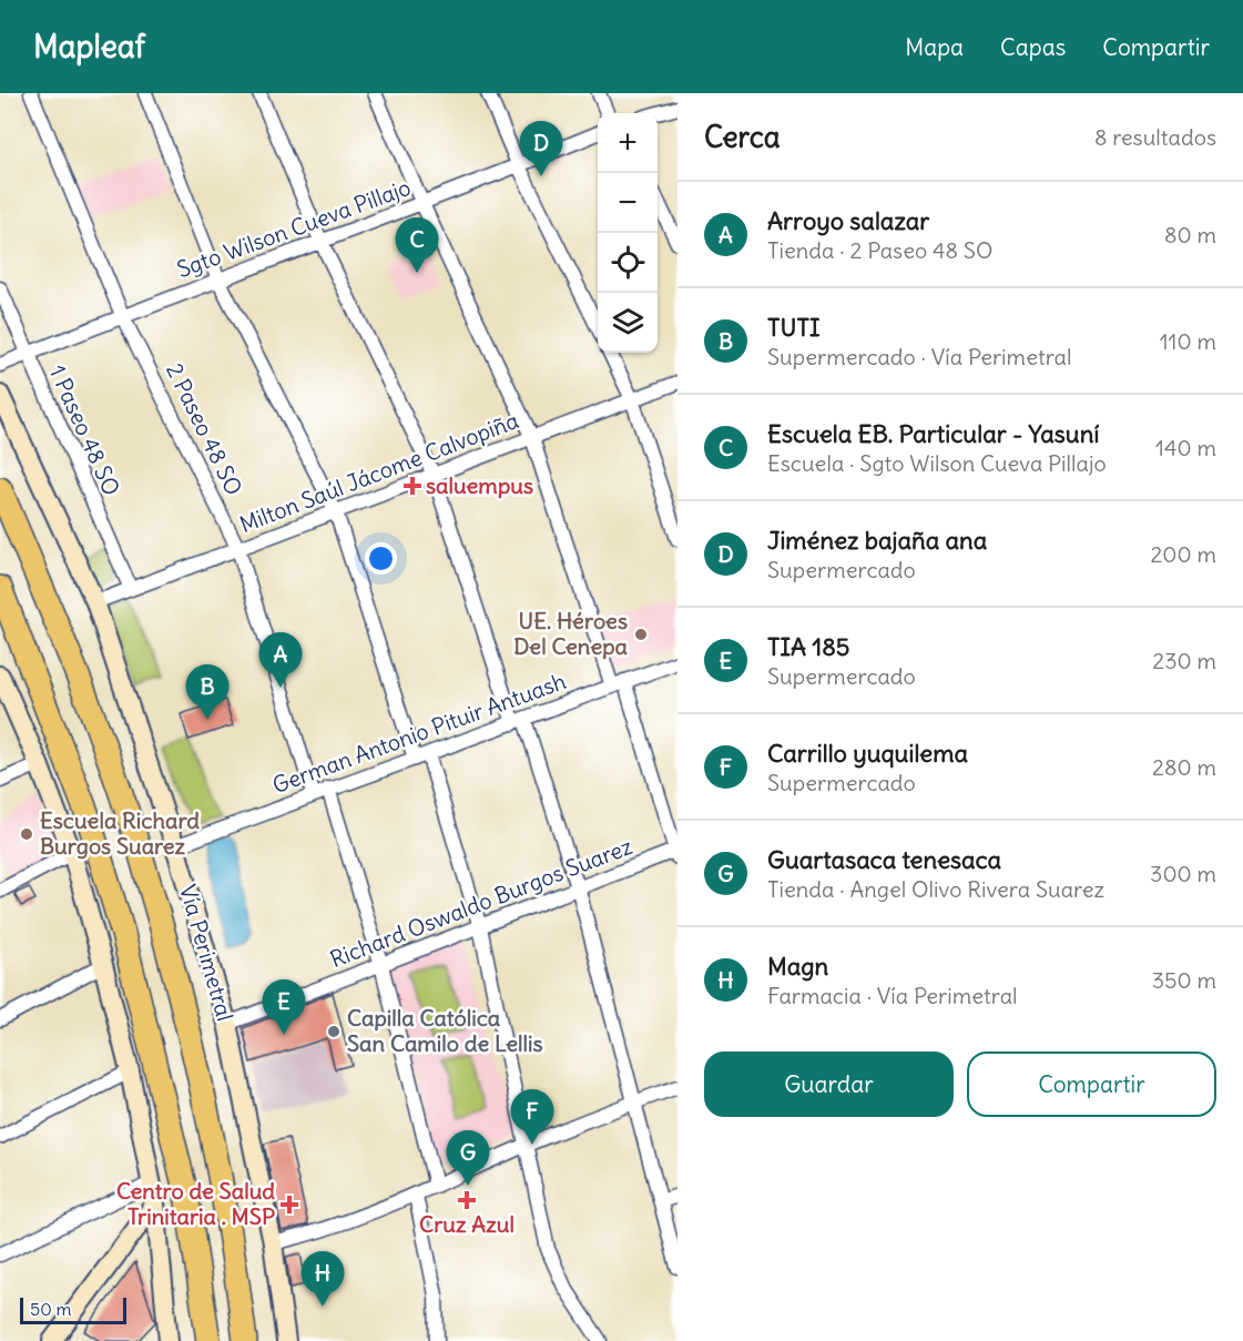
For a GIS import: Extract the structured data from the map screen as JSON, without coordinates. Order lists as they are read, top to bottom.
{
  "streets": {
    "highway": ["Vía Perimetral"],
    "street": [
      "Sgto Wilson Cueva Pillajo",
      "2 Paseo 48 SO",
      "1 Paseo 48 SO",
      "Milton Saúl Jácome Calvopiña",
      "German Antonio Pituir Antuash",
      "Richard Oswaldo Burgos Suarez"
    ]
  },
  "crossings": [
    ["Sgto Wilson Cueva Pillajo", "2 Paseo 48 SO"],
    ["Sgto Wilson Cueva Pillajo", "1 Paseo 48 SO"],
    ["2 Paseo 48 SO", "Milton Saúl Jácome Calvopiña"],
    ["2 Paseo 48 SO", "German Antonio Pituir Antuash"],
    ["1 Paseo 48 SO", "Milton Saúl Jácome Calvopiña"],
    ["Milton Saúl Jácome Calvopiña", "Vía Perimetral"],
    ["German Antonio Pituir Antuash", "Vía Perimetral"],
    ["Richard Oswaldo Burgos Suarez", "Vía Perimetral"]
  ],
  "places": {
    "health": ["saluempus", "Cruz Azul", "Centro de Salud Trinitaria . MSP"],
    "other": ["UE. Héroes Del Cenepa", "Escuela Richard Burgos Suarez", "Capilla Católica San Camilo de Lellis"]
  },
  "scale_bar": "50 m",
  "page": {
    "header": "Mapleaf",
    "nav": ["Mapa", "Capas", "Compartir"],
    "heading": ["Cerca", "8 resultados"],
    "map_buttons": ["+", "−"],
    "pins": [
      "D",
      "C",
      "A",
      "B",
      "E",
      "F",
      "G",
      "H"
    ],
    "list": [
      {
        "mark": "A",
        "name": "Arroyo salazar",
        "note": "Tienda · 2 Paseo 48 SO",
        "value": "80 m"
      },
      {
        "mark": "B",
        "name": "TUTI",
        "note": "Supermercado · Vía Perimetral",
        "value": "110 m"
      },
      {
        "mark": "C",
        "name": "Escuela EB. Particular - Yasuní",
        "note": "Escuela · Sgto Wilson Cueva Pillajo",
        "value": "140 m"
      },
      {
        "mark": "D",
        "name": "Jiménez bajaña ana",
        "note": "Supermercado",
        "value": "200 m"
      },
      {
        "mark": "E",
        "name": "TIA 185",
        "note": "Supermercado",
        "value": "230 m"
      },
      {
        "mark": "F",
        "name": "Carrillo yuquilema",
        "note": "Supermercado",
        "value": "280 m"
      },
      {
        "mark": "G",
        "name": "Guartasaca tenesaca",
        "note": "Tienda · Angel Olivo Rivera Suarez",
        "value": "300 m"
      },
      {
        "mark": "H",
        "name": "Magn",
        "note": "Farmacia · Vía Perimetral",
        "value": "350 m"
      }
    ],
    "buttons": ["Guardar", "Compartir"],
    "scale": "50 m"
  }
}
